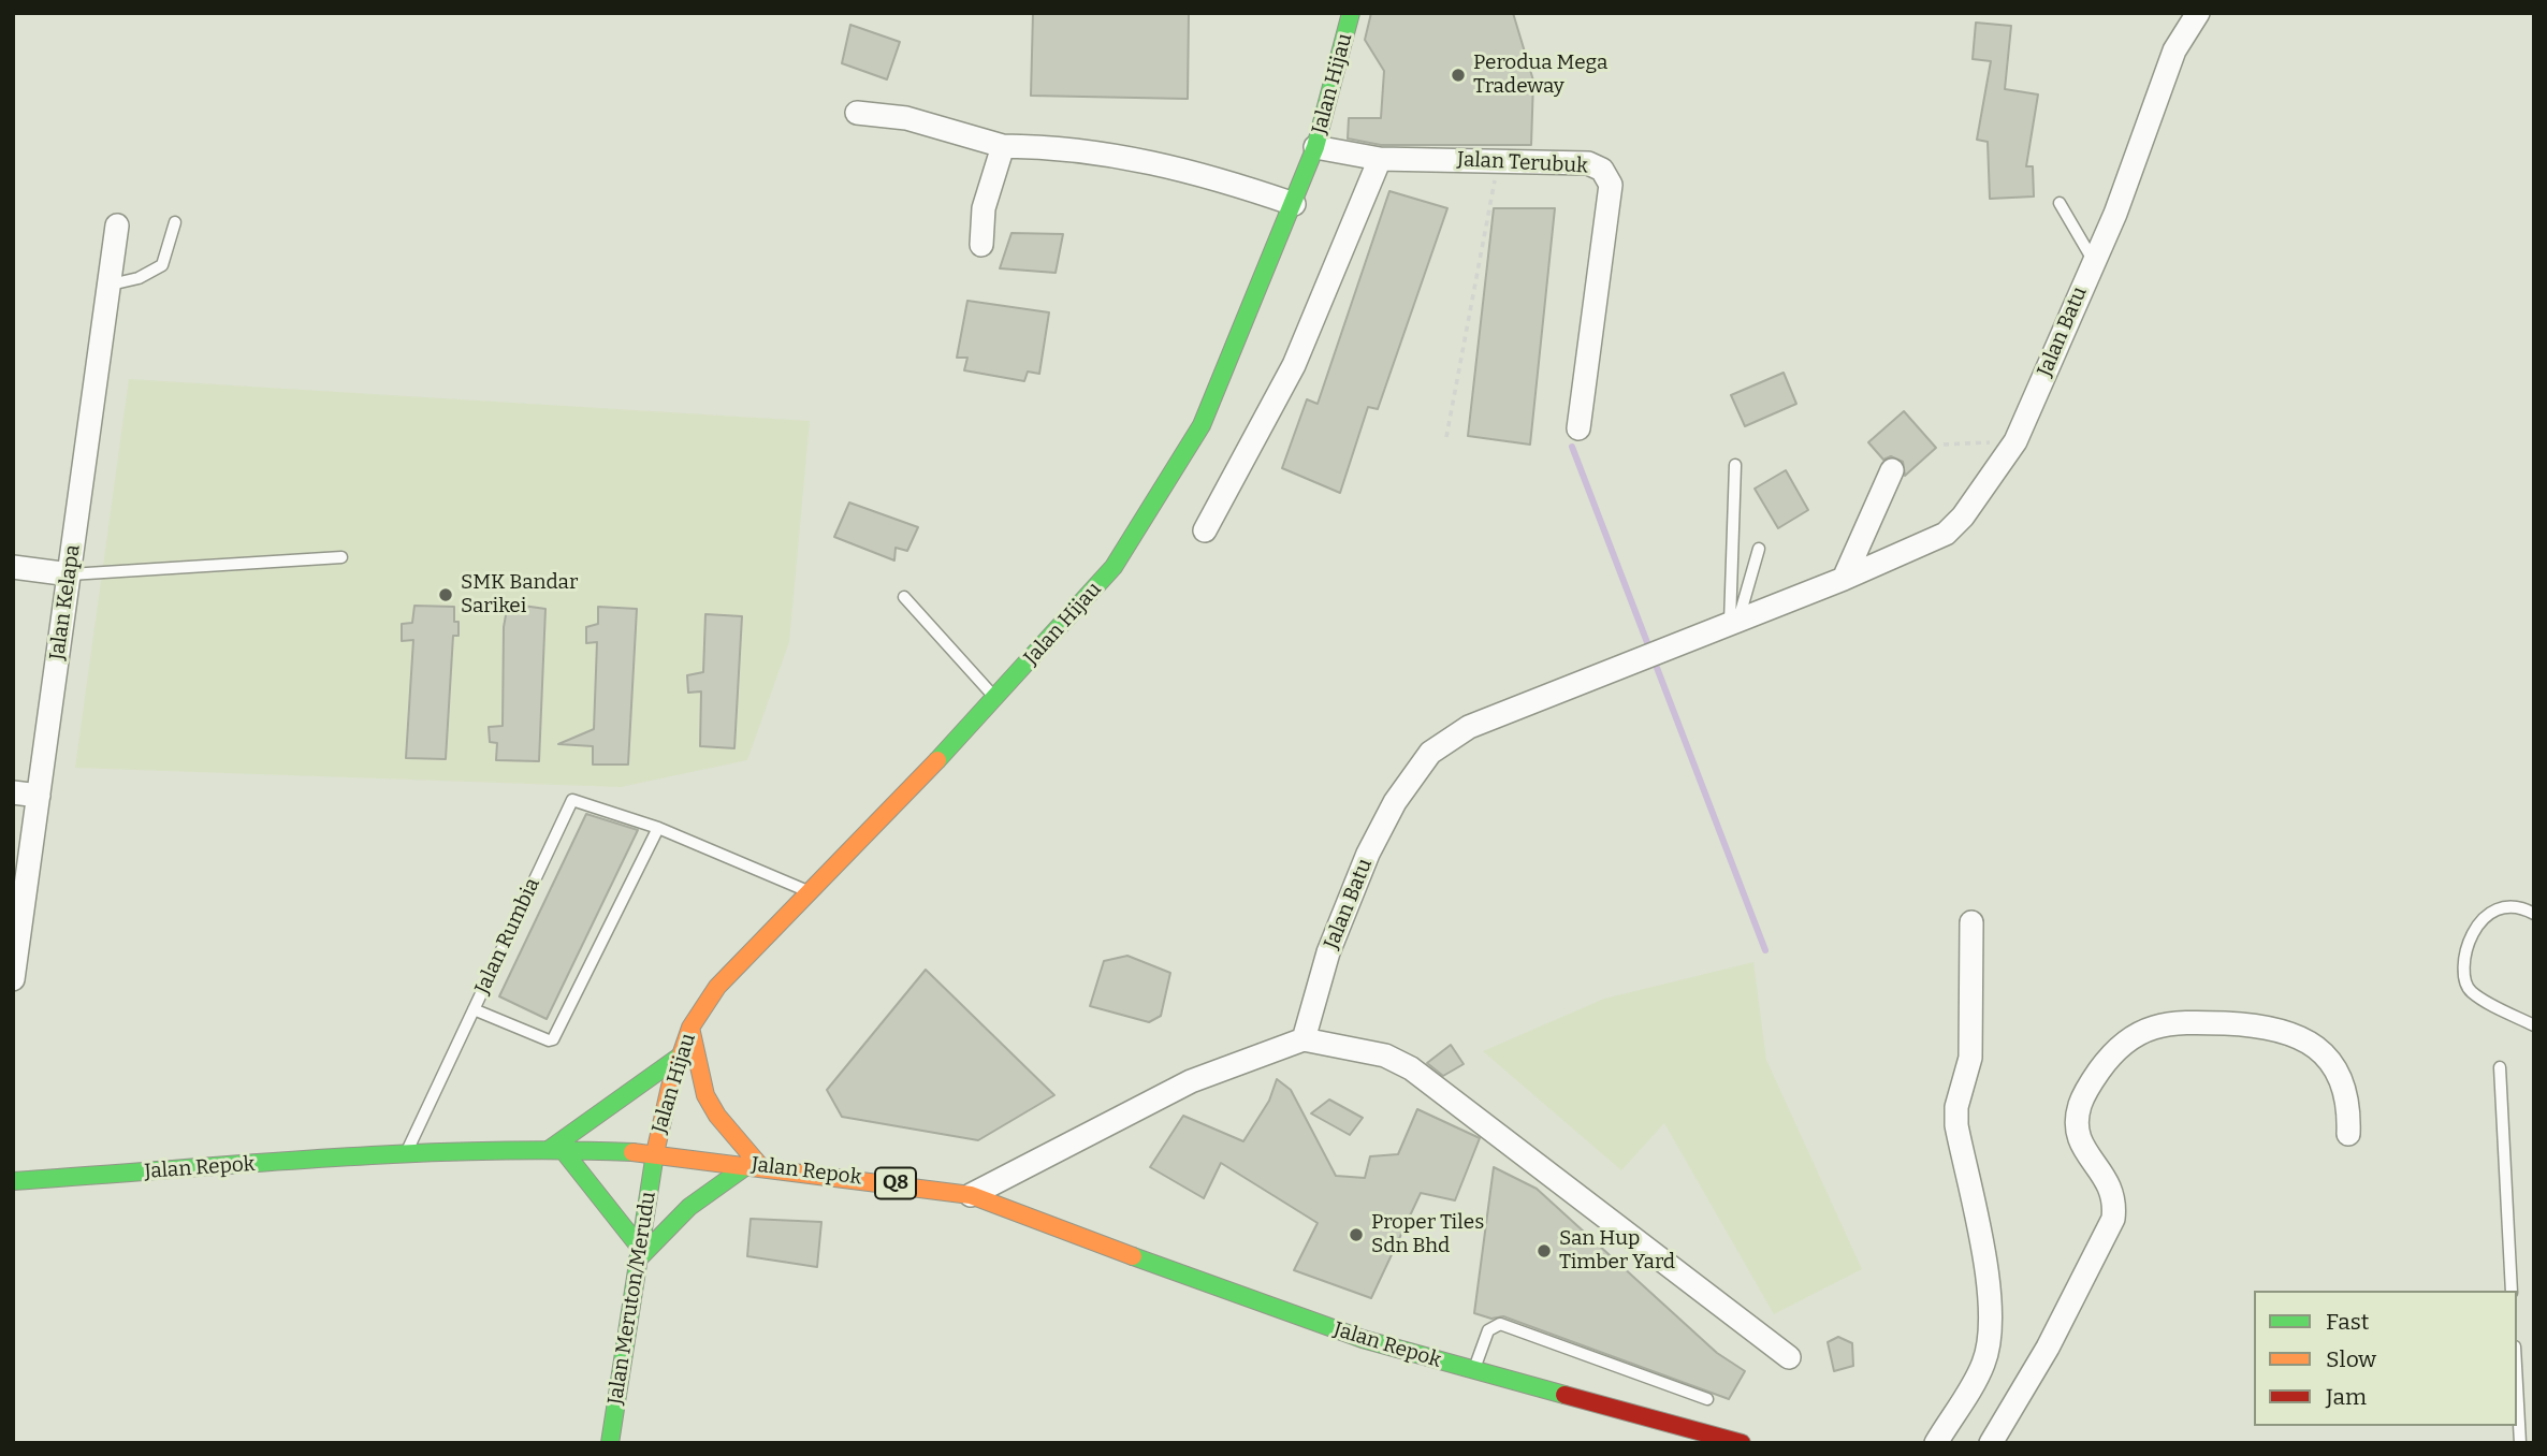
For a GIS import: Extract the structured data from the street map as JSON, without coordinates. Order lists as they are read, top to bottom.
{
  "streets": {
    "main road": [
      "Jalan Hijau",
      "Jalan Repok",
      "Q8",
      "Jalan Meruton/Merudu"
    ],
    "street": ["Jalan Terubuk", "Jalan Batu", "Jalan Kelapa"],
    "lane": ["Jalan Rumbia"]
  },
  "crossings": [
    ["Jalan Hijau", "Jalan Terubuk"],
    ["Jalan Hijau", "Jalan Repok"],
    ["Jalan Hijau", "Jalan Meruton/Merudu"],
    ["Jalan Rumbia", "Jalan Repok"],
    ["Jalan Repok", "Jalan Meruton/Merudu"]
  ],
  "places": [
    "Perodua Mega Tradeway",
    "SMK Bandar Sarikei",
    "Proper Tiles Sdn Bhd",
    "San Hup Timber Yard"
  ],
  "legend": ["Fast", "Slow", "Jam"]
}
